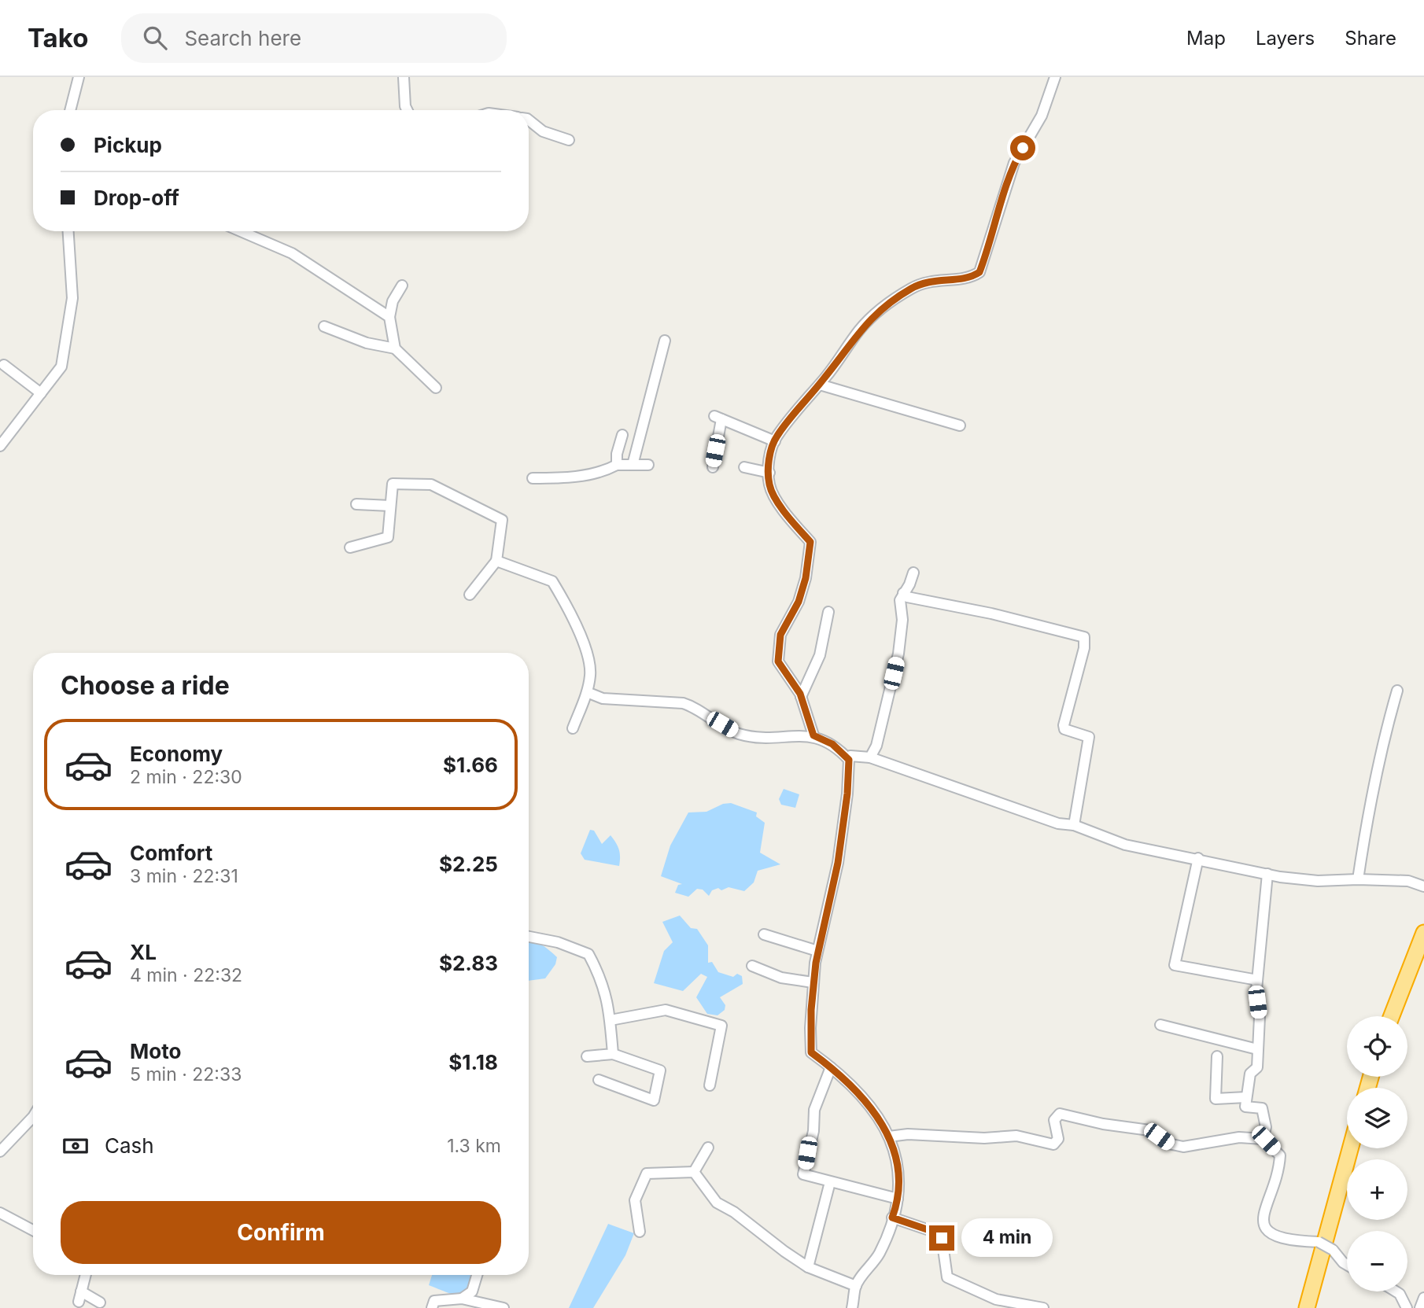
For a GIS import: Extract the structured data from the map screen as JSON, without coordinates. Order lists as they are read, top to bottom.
{
  "page": {
    "header": "Tako",
    "search": "Search here",
    "nav": ["Map", "Layers", "Share"],
    "banner": ["Pickup", "Drop-off"],
    "heading": "Choose a ride",
    "list": [
      {
        "name": "Economy",
        "note": "2 min · 22:30",
        "value": "$1.66"
      },
      {
        "name": "Comfort",
        "note": "3 min · 22:31",
        "value": "$2.25"
      },
      {
        "name": "XL",
        "note": "4 min · 22:32",
        "value": "$2.83"
      },
      {
        "name": "Moto",
        "note": "5 min · 22:33",
        "value": "$1.18"
      }
    ],
    "map_buttons": ["+", "−"],
    "pay": ["Cash", "1.3 km"],
    "buttons": "Confirm",
    "bubble": "4 min"
  }
}
